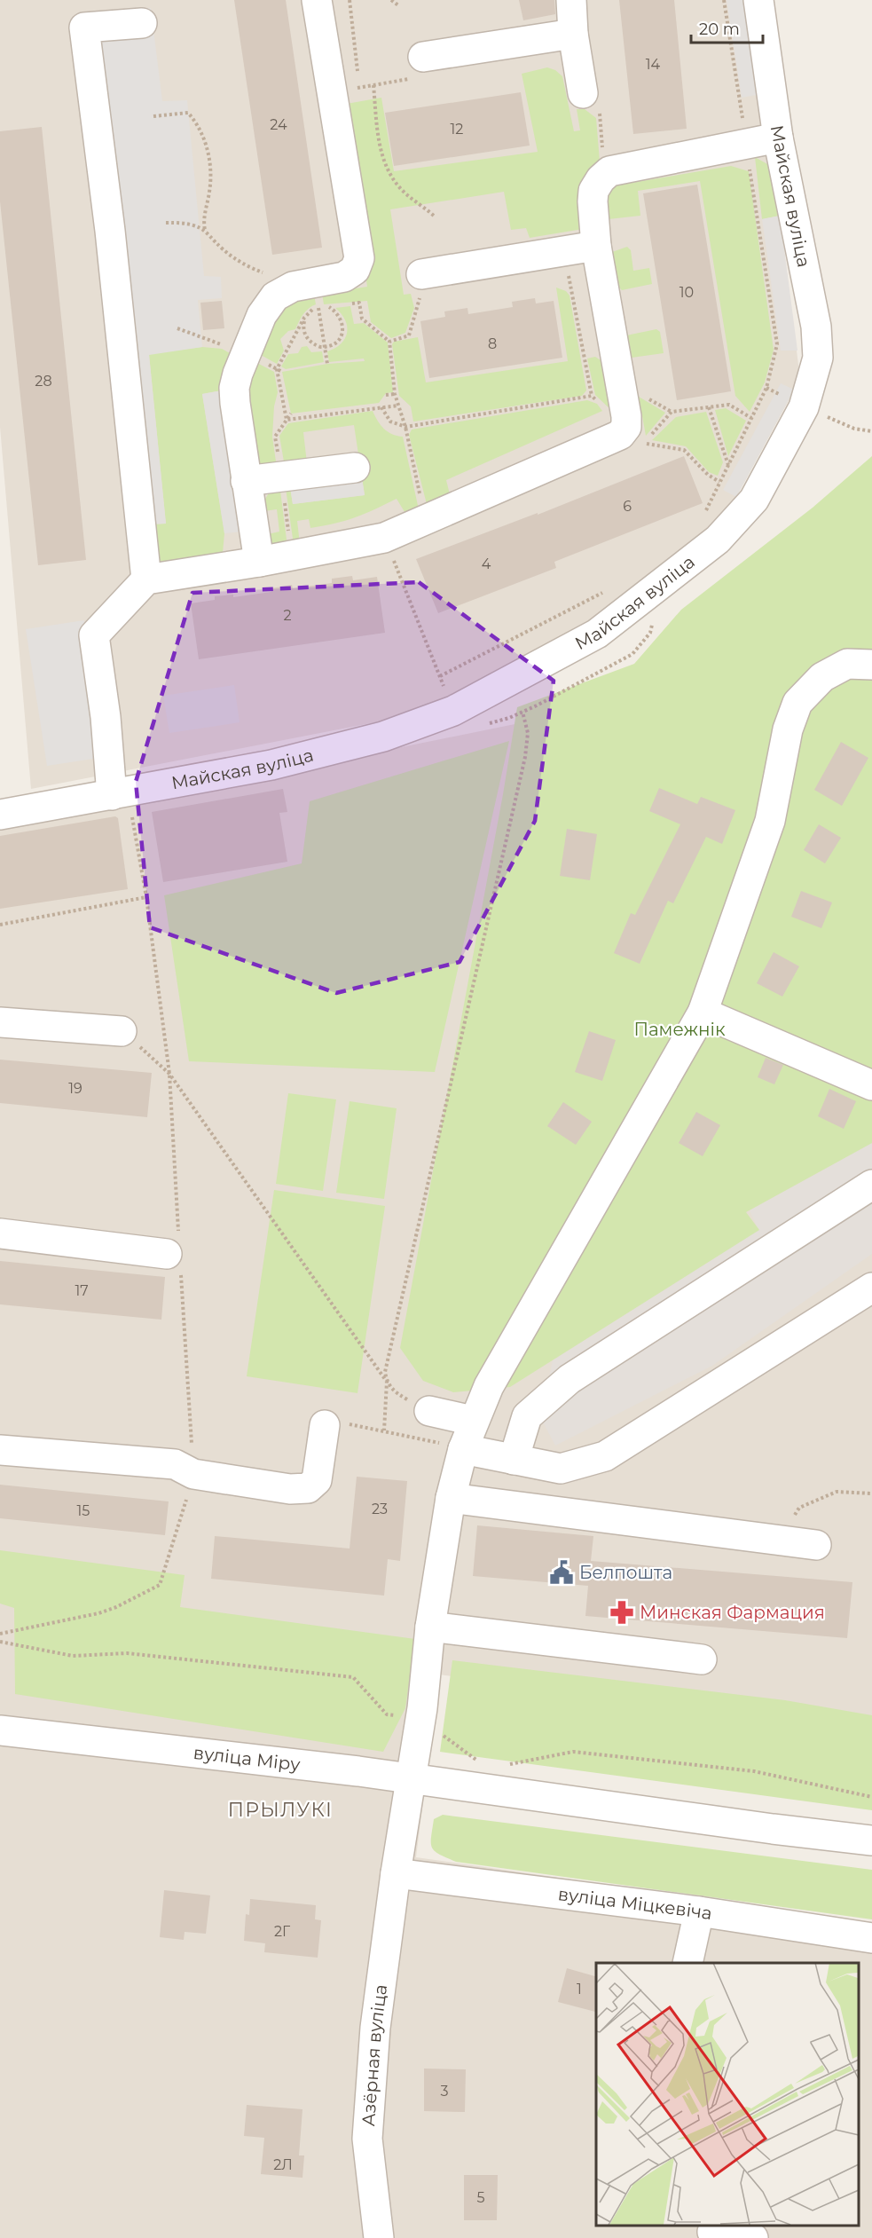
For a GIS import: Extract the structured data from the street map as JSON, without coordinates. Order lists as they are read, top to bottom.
{
  "streets": {
    "street": [
      "Майская вуліца",
      "вуліца Міру",
      "вуліца Міцкевіча",
      "Азёрная вуліца"
    ]
  },
  "crossings": [
    ["вуліца Міру", "Азёрная вуліца"],
    ["вуліца Міцкевіча", "Азёрная вуліца"]
  ],
  "districts": ["ПРЫЛУКІ"],
  "parks": ["Памежнік"],
  "places": {
    "public building": ["Белпошта"],
    "pharmacy": ["Минская Фармация"]
  },
  "house_numbers": [
    "14",
    "24",
    "12",
    "10",
    "8",
    "28",
    "6",
    "4",
    "2",
    "19",
    "17",
    "23",
    "15",
    "2Г",
    "1",
    "3",
    "2Л",
    "5"
  ],
  "scale_bar": "20 m"
}
